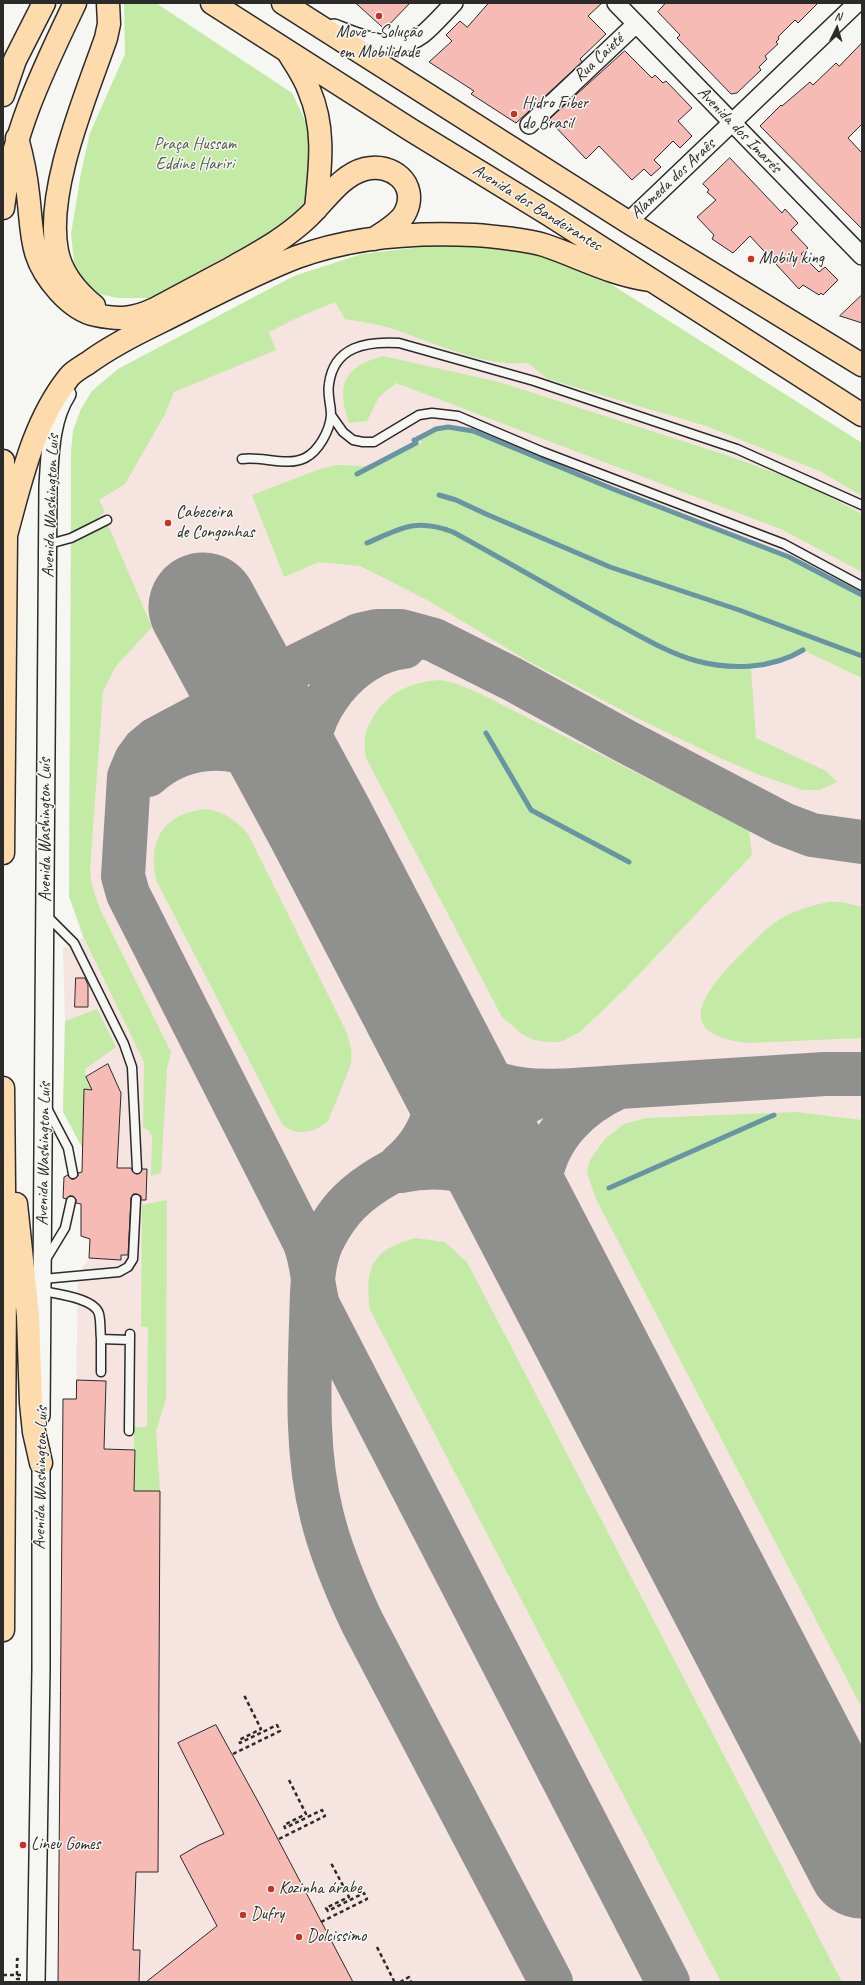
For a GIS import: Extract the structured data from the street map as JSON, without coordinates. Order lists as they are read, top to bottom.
{
  "streets": {
    "highway": ["Avenida dos Bandeirantes"],
    "street": [
      "Rua Caieté",
      "Avenida dos Imarés",
      "Alameda dos Araês",
      "Avenida Washington Luís"
    ]
  },
  "crossings": [
    ["Rua Caieté", "Avenida dos Imarés"],
    ["Avenida dos Imarés", "Alameda dos Araês"]
  ],
  "parks": ["Praça Hussam Eddine Hariri"],
  "places": [
    "Move - Solução em Mobilidade",
    "Hidro Fiber do Brasil",
    "Mobily king",
    "Cabeceira de Congonhas",
    "Lineu Gomes",
    "Kozinha árabe",
    "Dufry",
    "Dolcissimo"
  ],
  "north": "top"
}
